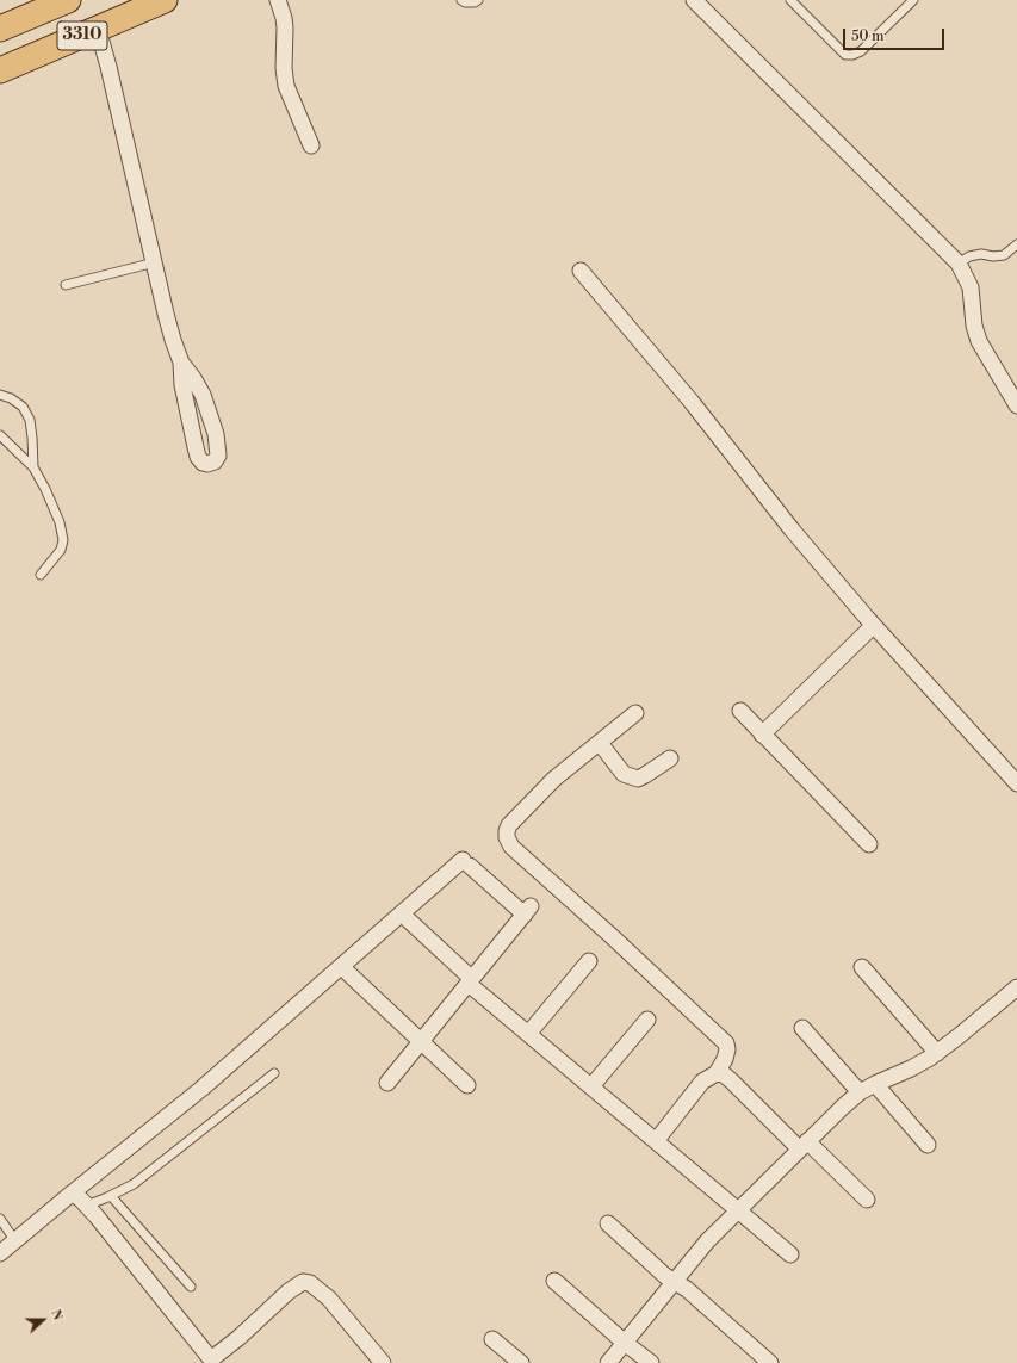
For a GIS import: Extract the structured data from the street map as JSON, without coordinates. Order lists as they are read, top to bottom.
{
  "streets": {
    "main road": ["3310"]
  },
  "scale_bar": "50 m",
  "north": "right"
}
